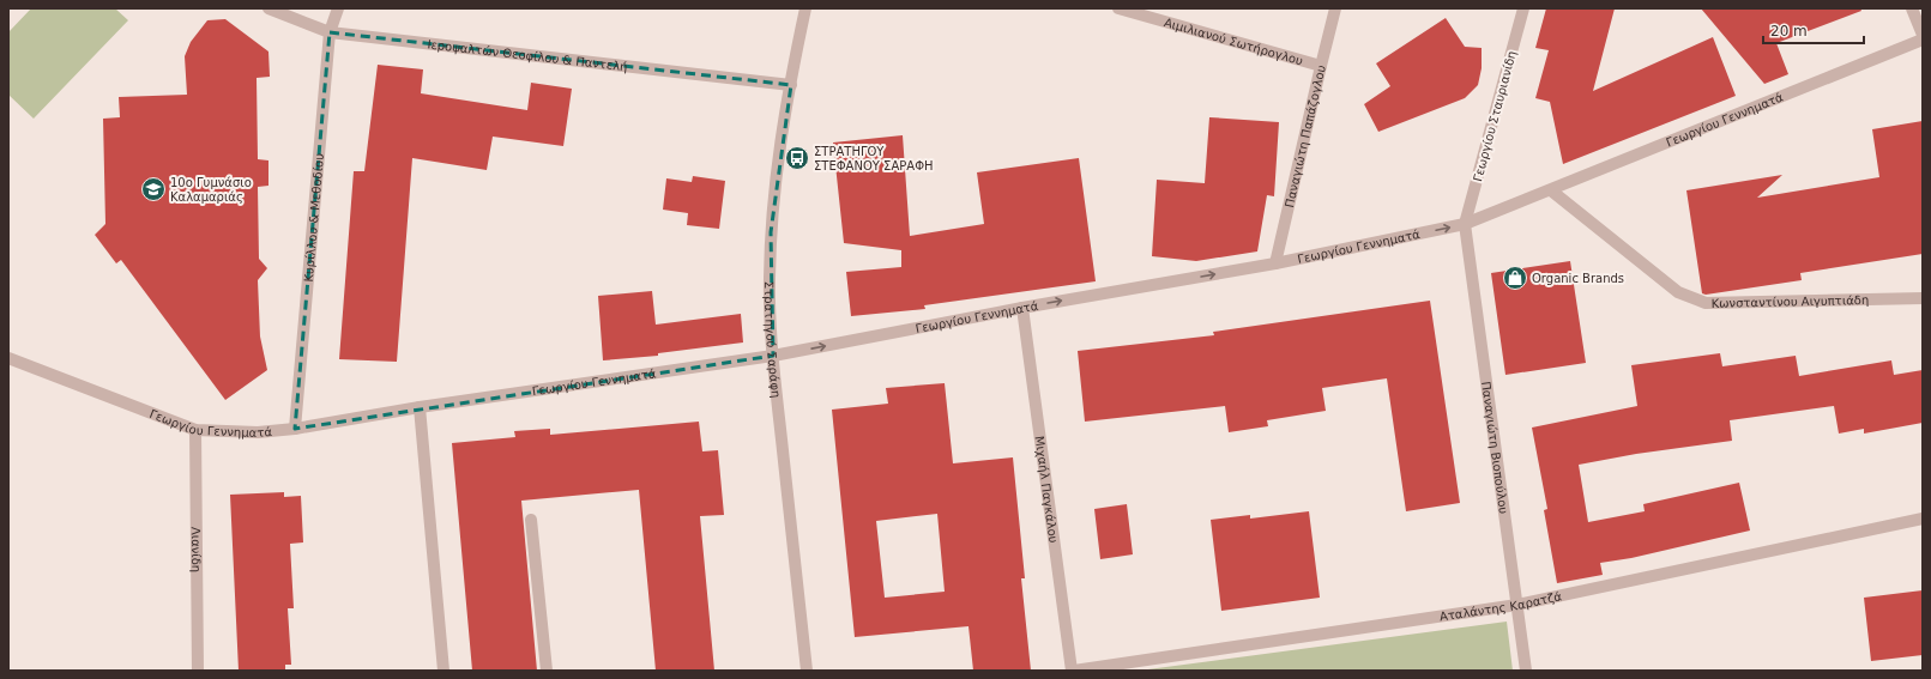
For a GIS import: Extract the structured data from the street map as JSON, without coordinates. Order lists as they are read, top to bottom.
{
  "streets": {
    "street": [
      "Αιμιλιανού Σωτήρογλου",
      "Ιεροψαλτών Θεοφίλου & Παντελή",
      "Γεωργίου Σταυριανίδη",
      "Γεωργίου Γεννηματά",
      "Παναγιώτη Παπάζογλου",
      "Κυρίλλου & Μεθοδίου",
      "Κωνσταντίνου Αιγυπτιάδη",
      "Στρατηγού Σαράφη",
      "Παναγιώτη Βιοπούλου",
      "Μιχαήλ Παγκάλου",
      "Λιανίδη",
      "Αταλάντης Καρατζά"
    ]
  },
  "crossings": [
    ["Αιμιλιανού Σωτήρογλου", "Παναγιώτη Παπάζογλου"],
    ["Ιεροψαλτών Θεοφίλου & Παντελή", "Κυρίλλου & Μεθοδίου"],
    ["Ιεροψαλτών Θεοφίλου & Παντελή", "Στρατηγού Σαράφη"],
    ["Γεωργίου Σταυριανίδη", "Γεωργίου Γεννηματά"],
    ["Γεωργίου Σταυριανίδη", "Παναγιώτη Βιοπούλου"],
    ["Γεωργίου Γεννηματά", "Παναγιώτη Παπάζογλου"],
    ["Γεωργίου Γεννηματά", "Κυρίλλου & Μεθοδίου"],
    ["Γεωργίου Γεννηματά", "Κωνσταντίνου Αιγυπτιάδη"],
    ["Γεωργίου Γεννηματά", "Στρατηγού Σαράφη"],
    ["Γεωργίου Γεννηματά", "Παναγιώτη Βιοπούλου"],
    ["Γεωργίου Γεννηματά", "Μιχαήλ Παγκάλου"],
    ["Γεωργίου Γεννηματά", "Λιανίδη"],
    ["Παναγιώτη Βιοπούλου", "Αταλάντης Καρατζά"],
    ["Μιχαήλ Παγκάλου", "Αταλάντης Καρατζά"]
  ],
  "one_way": ["Γεωργίου Γεννηματά"],
  "places": {
    "bus stop": ["ΣΤΡΑΤΗΓΟΥ ΣΤΕΦΑΝΟΥ ΣΑΡΑΦΗ"],
    "school or university": ["10ο Γυμνάσιο Καλαμαριάς"],
    "shop": ["Organic Brands"]
  },
  "scale_bar": "20 m"
}
